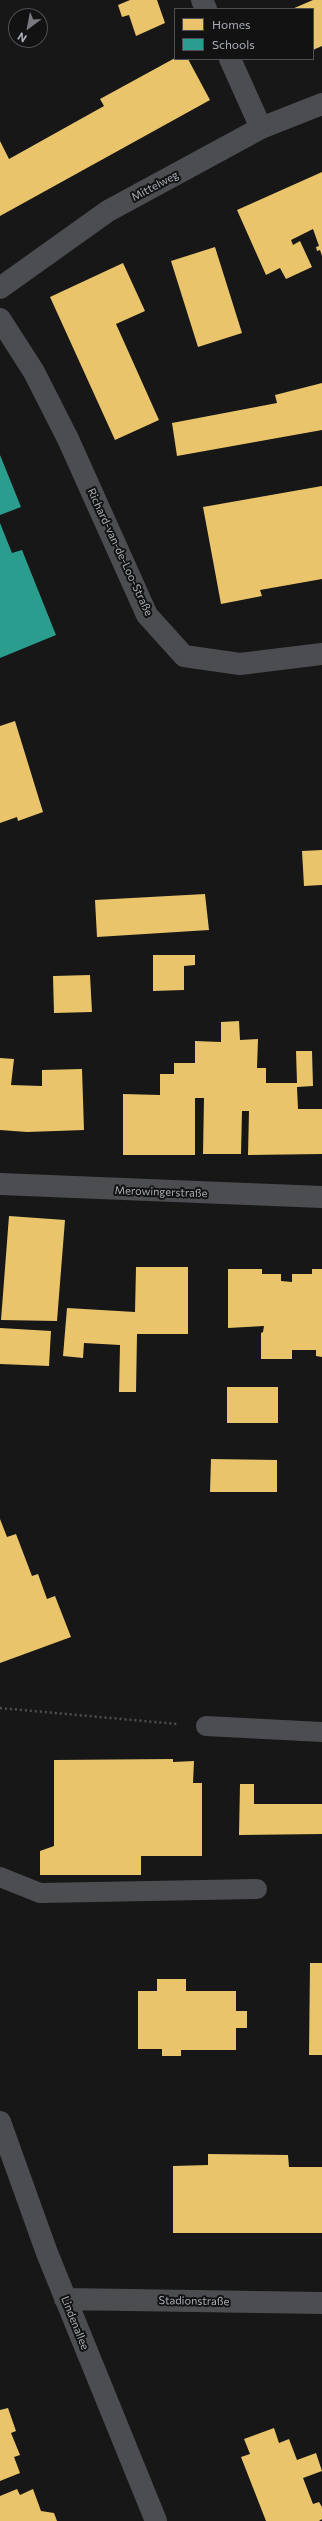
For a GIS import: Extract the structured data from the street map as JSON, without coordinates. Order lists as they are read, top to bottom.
{
  "streets": {
    "street": [
      "Mittelweg",
      "Richard-van-de-Loo-Straße",
      "Merowingerstraße",
      "Stadionstraße",
      "Lindenallee"
    ]
  },
  "crossings": [
    ["Stadionstraße", "Lindenallee"]
  ],
  "legend": ["Homes", "Schools"],
  "north": "bottom left"
}
